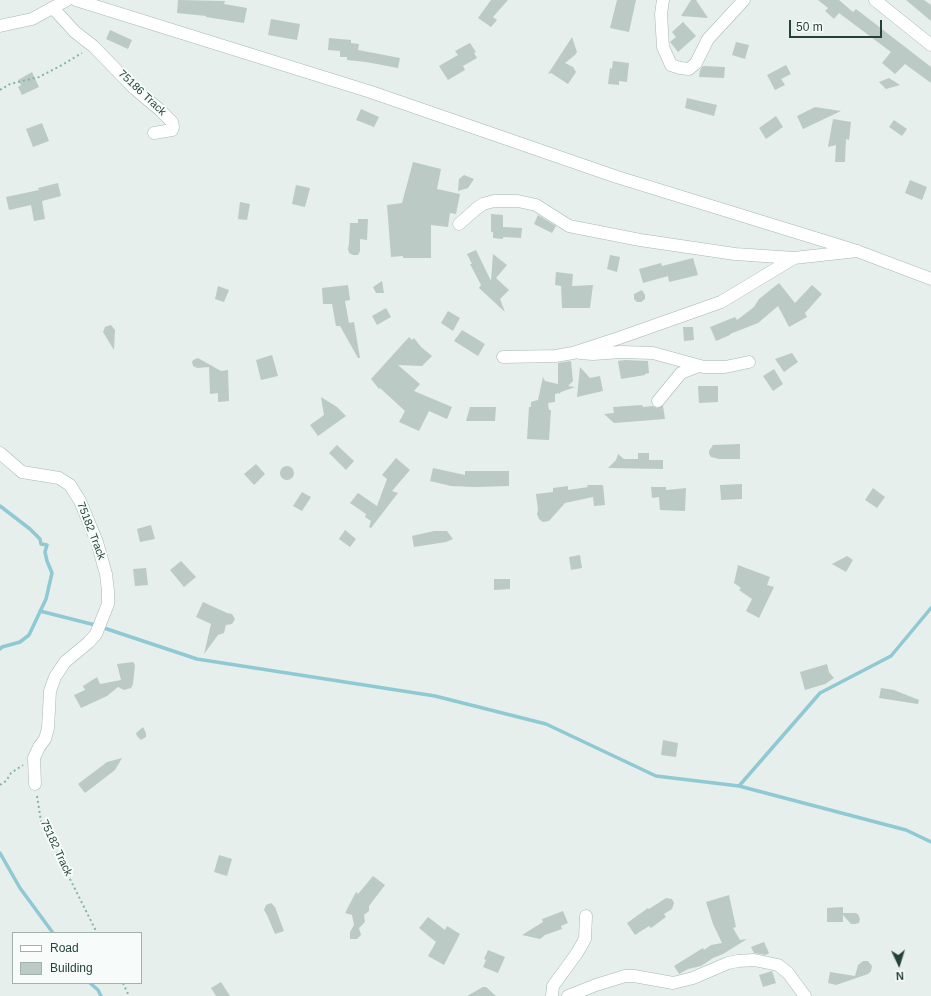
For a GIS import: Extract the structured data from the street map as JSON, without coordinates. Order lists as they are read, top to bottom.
{
  "streets": {
    "street": ["75186 Track", "75182 Track"]
  },
  "legend": ["Road", "Building"],
  "scale_bar": "50 m",
  "north": "bottom"
}
